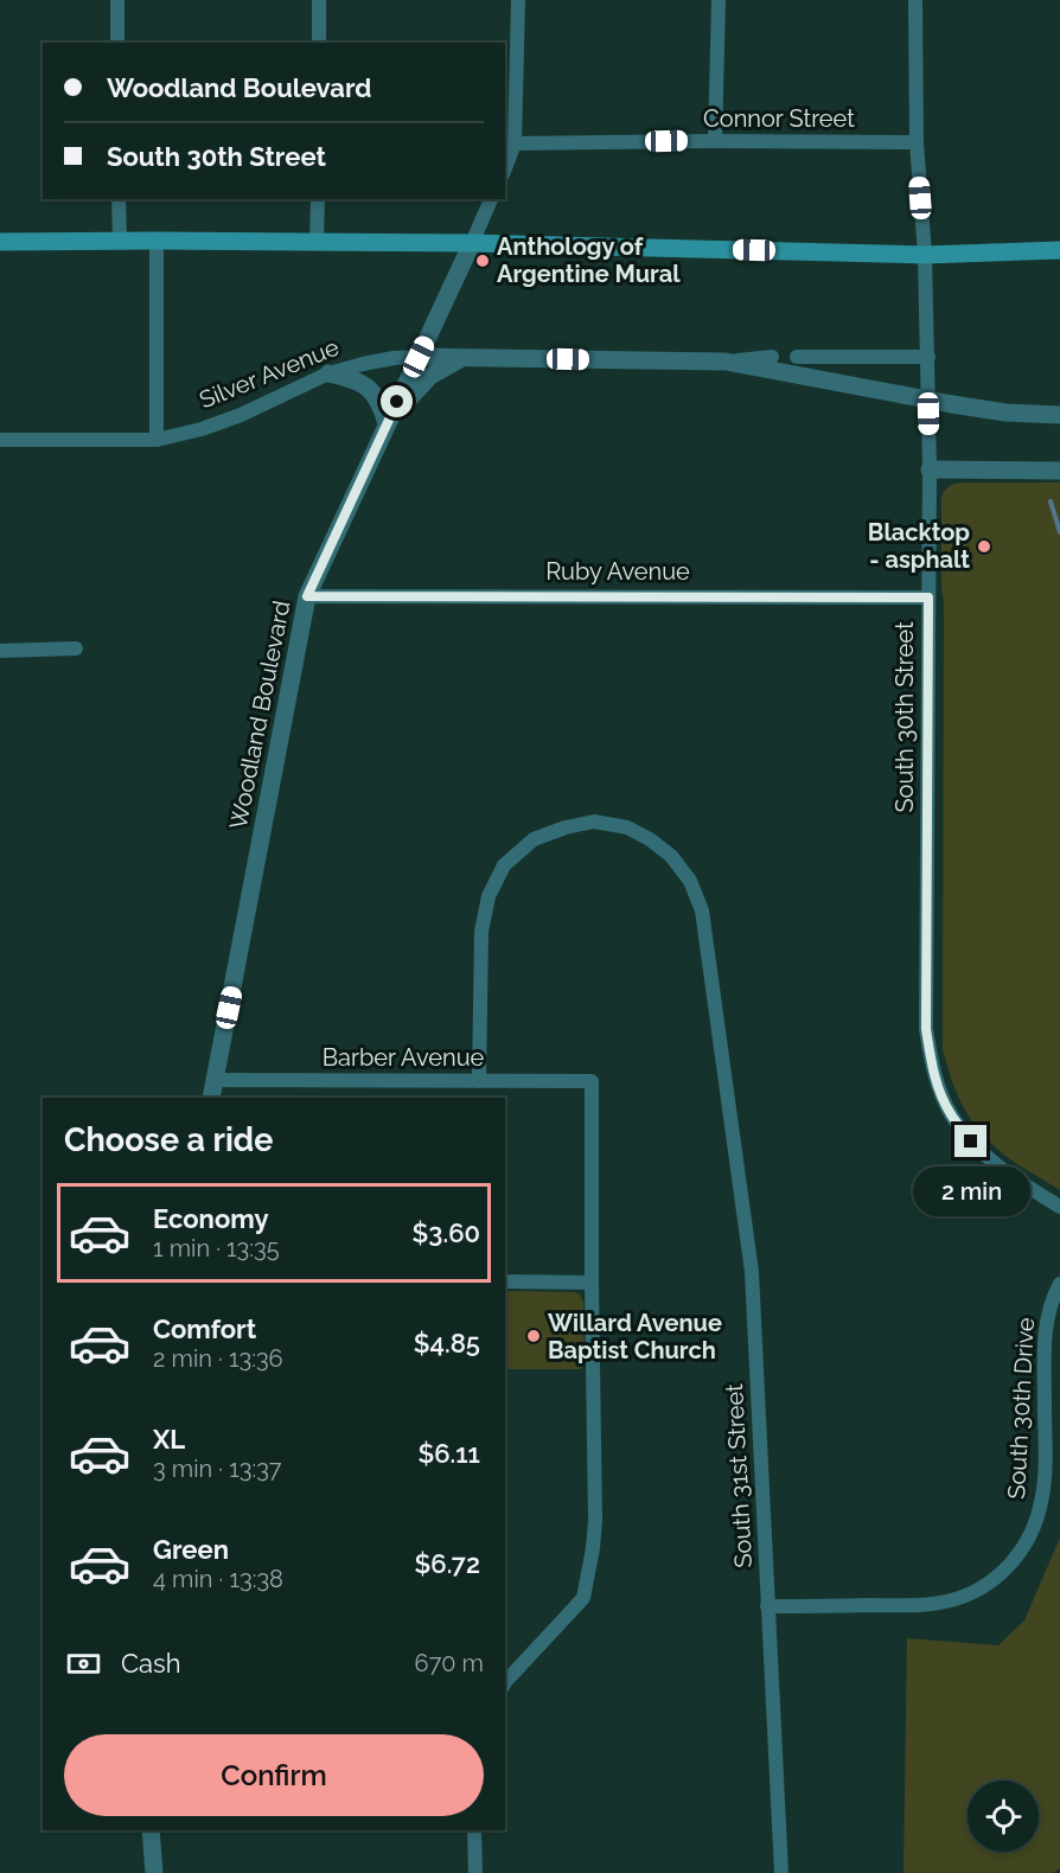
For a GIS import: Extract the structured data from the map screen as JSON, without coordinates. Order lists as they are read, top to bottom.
{
  "streets": {
    "street": [
      "Connor Street",
      "Silver Avenue",
      "Ruby Avenue",
      "Woodland Boulevard",
      "South 30th Street",
      "Barber Avenue",
      "South 30th Drive",
      "South 31st Street"
    ]
  },
  "crossings": [
    ["Connor Street", "South 30th Street"],
    ["Silver Avenue", "Woodland Boulevard"],
    ["Ruby Avenue", "Woodland Boulevard"],
    ["Ruby Avenue", "South 30th Street"],
    ["Woodland Boulevard", "Barber Avenue"],
    ["Barber Avenue", "South 31st Street"],
    ["South 30th Drive", "South 31st Street"]
  ],
  "places": ["Anthology of Argentine Mural", "Blacktop - asphalt", "Willard Avenue Baptist Church"],
  "page": {
    "banner": ["Woodland Boulevard", "South 30th Street"],
    "heading": "Choose a ride",
    "bubble": "2 min",
    "list": [
      {
        "name": "Economy",
        "note": "1 min · 13:35",
        "value": "$3.60"
      },
      {
        "name": "Comfort",
        "note": "2 min · 13:36",
        "value": "$4.85"
      },
      {
        "name": "XL",
        "note": "3 min · 13:37",
        "value": "$6.11"
      },
      {
        "name": "Green",
        "note": "4 min · 13:38",
        "value": "$6.72"
      }
    ],
    "pay": ["Cash", "670 m"],
    "buttons": "Confirm"
  }
}
